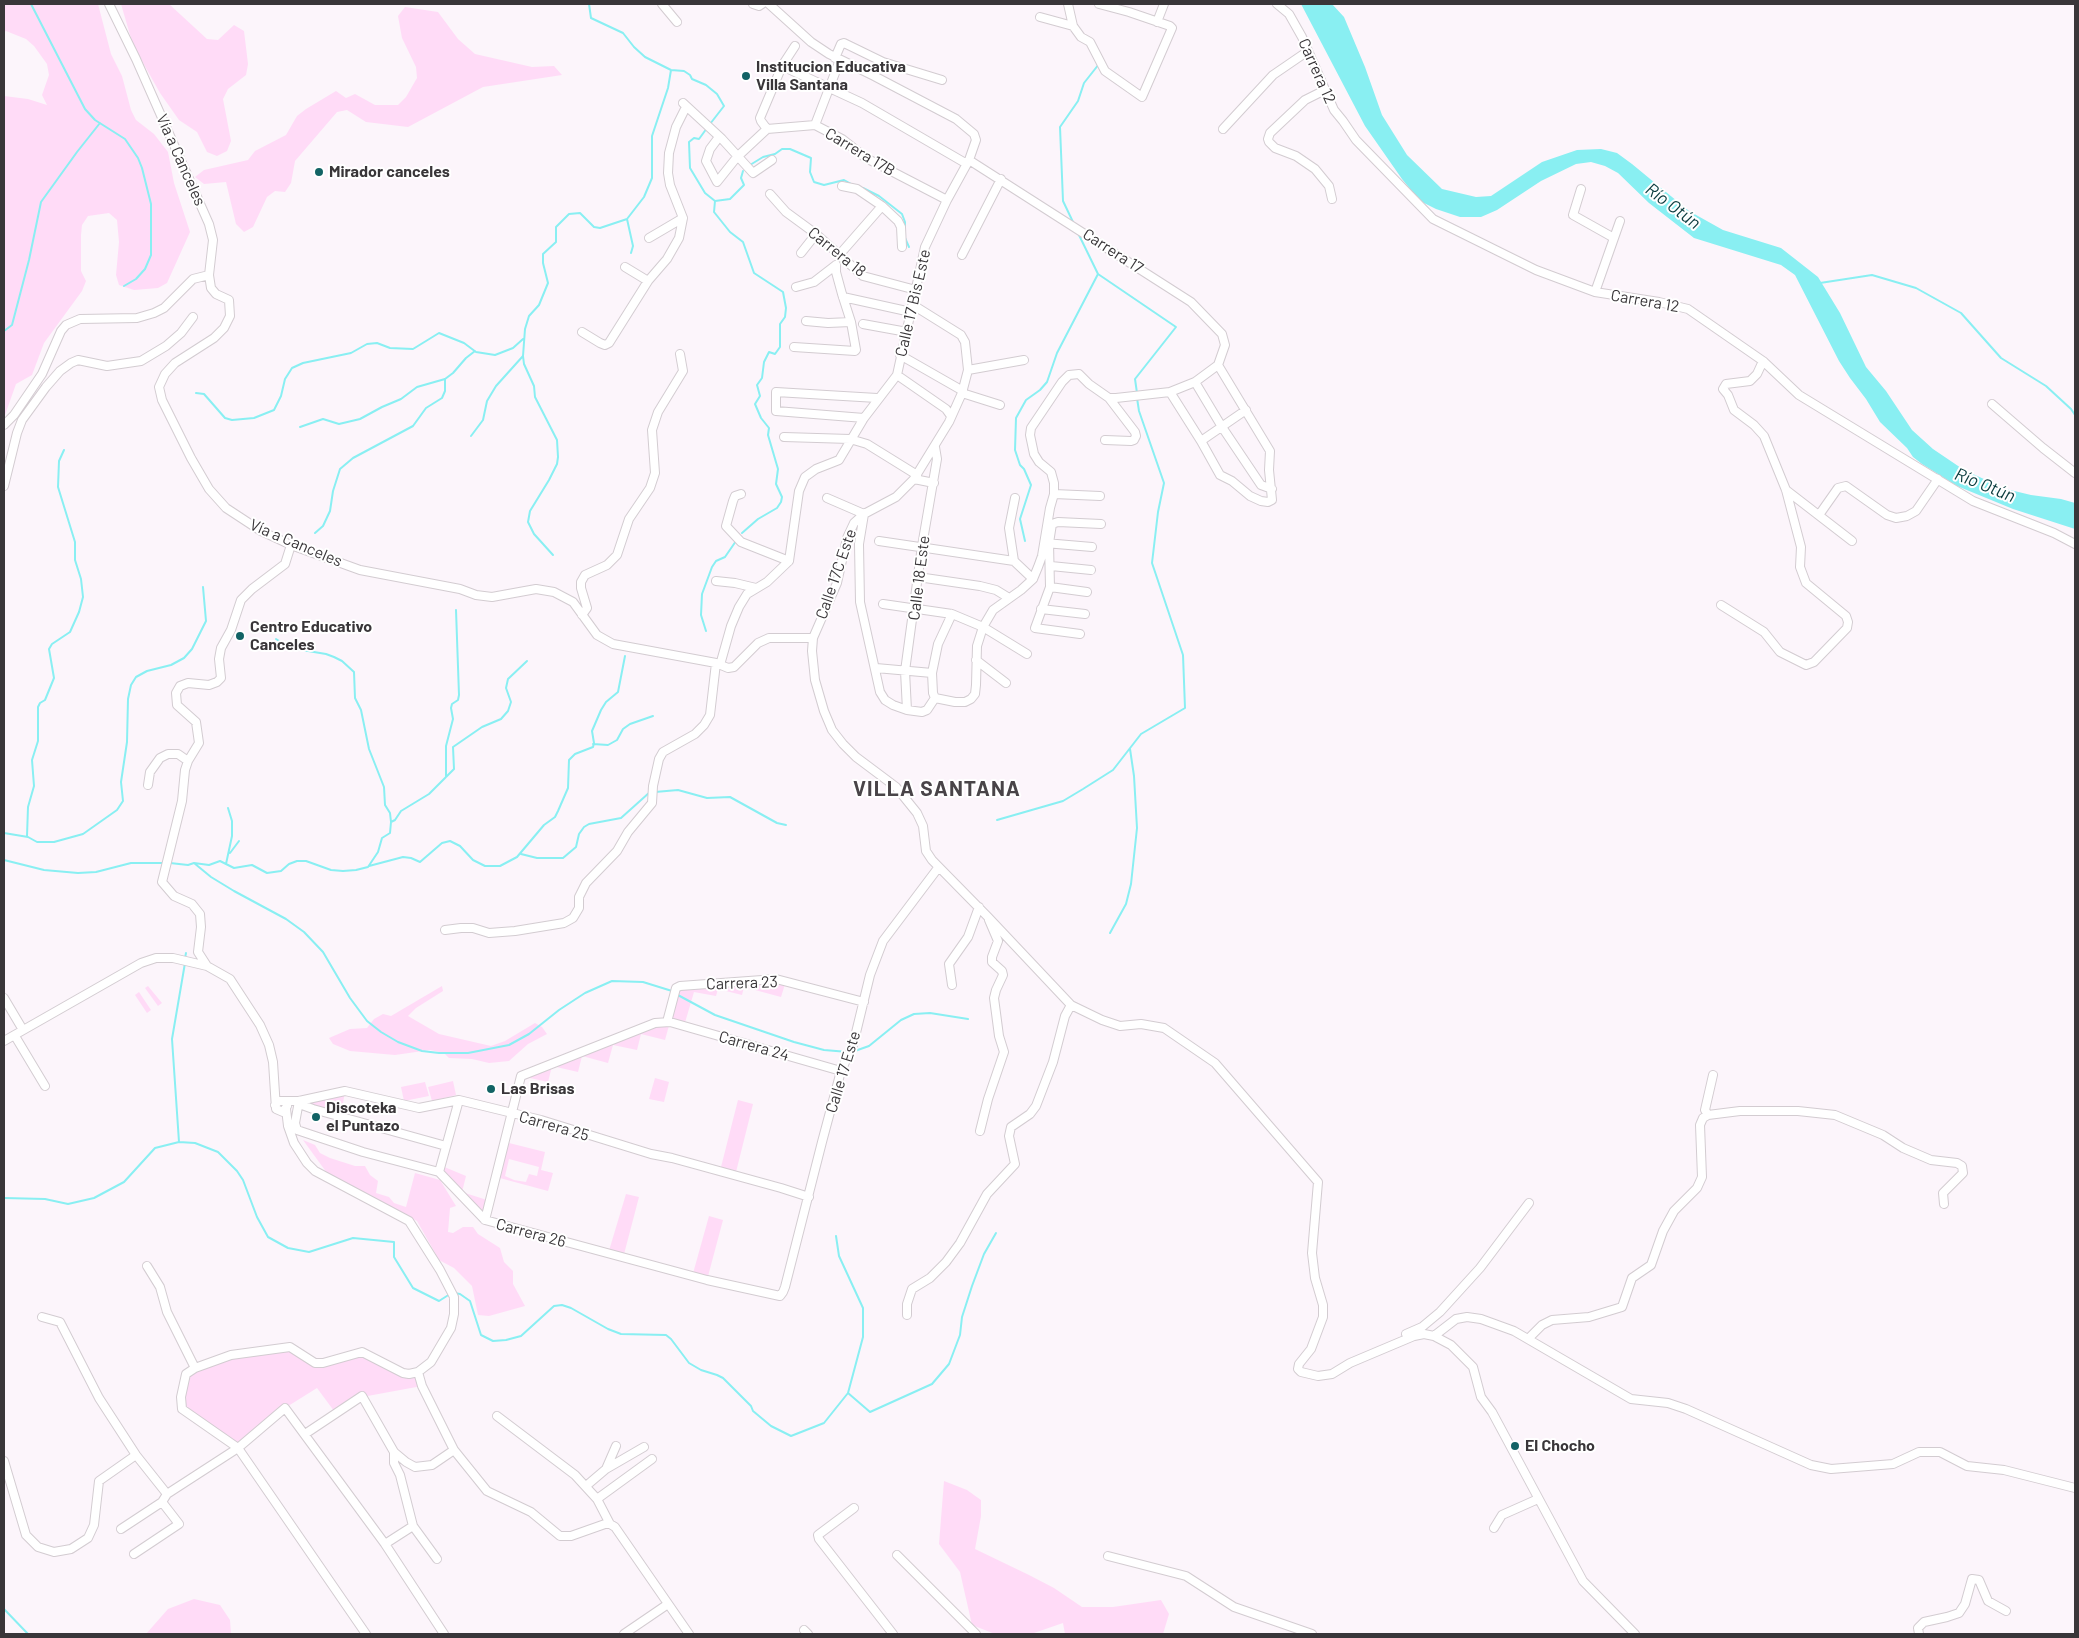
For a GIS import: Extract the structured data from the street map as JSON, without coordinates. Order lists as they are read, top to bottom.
{
  "streets": {
    "street": [
      "Carrera 12",
      "Carrera 17B",
      "Vía a Canceles",
      "Carrera 17",
      "Carrera 18",
      "Calle 17 Bis Este",
      "Calle 17C Este",
      "Calle 18 Este",
      "Carrera 23",
      "Carrera 24",
      "Calle 17 Este",
      "Carrera 25",
      "Carrera 26"
    ]
  },
  "crossings": [
    ["Carrera 17B", "Calle 17 Bis Este"],
    ["Carrera 17", "Calle 17 Bis Este"],
    ["Carrera 18", "Calle 17 Bis Este"],
    ["Carrera 23", "Carrera 24"],
    ["Carrera 23", "Calle 17 Este"],
    ["Carrera 24", "Calle 17 Este"],
    ["Calle 17 Este", "Carrera 25"],
    ["Calle 17 Este", "Carrera 26"]
  ],
  "districts": ["VILLA SANTANA"],
  "water": ["Río Otún"],
  "places": [
    "Institucion Educativa Villa Santana",
    "Mirador canceles",
    "Centro Educativo Canceles",
    "Las Brisas",
    "Discoteka el Puntazo",
    "El Chocho"
  ]
}
